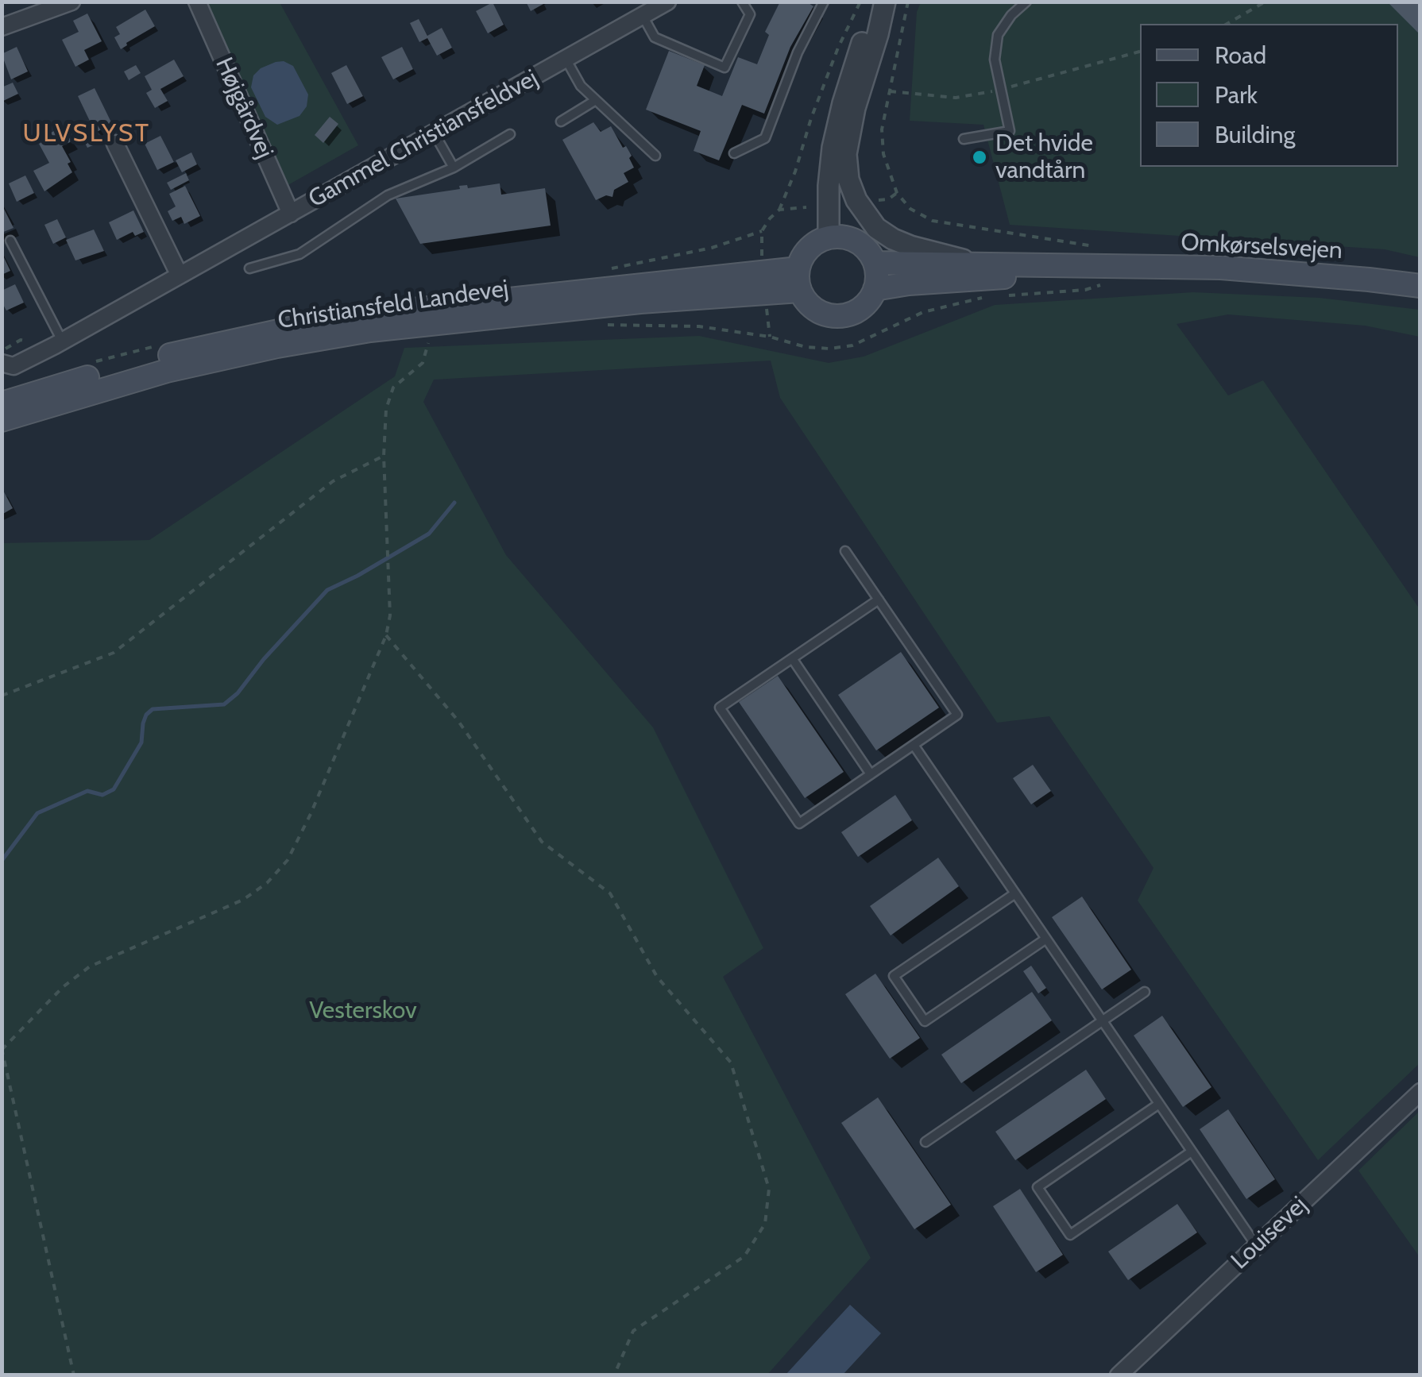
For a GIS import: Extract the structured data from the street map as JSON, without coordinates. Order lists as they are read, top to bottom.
{
  "streets": {
    "main road": ["Omkørselsvejen", "Christiansfeld Landevej"],
    "street": ["Højgårdvej", "Gammel Christiansfeldvej", "Louisevej"]
  },
  "crossings": [
    ["Højgårdvej", "Gammel Christiansfeldvej"],
    ["Omkørselsvejen", "Christiansfeld Landevej"]
  ],
  "districts": ["ULVSLYST"],
  "parks": ["Vesterskov"],
  "places": ["Det hvide vandtårn"],
  "legend": ["Road", "Park", "Building"]
}
